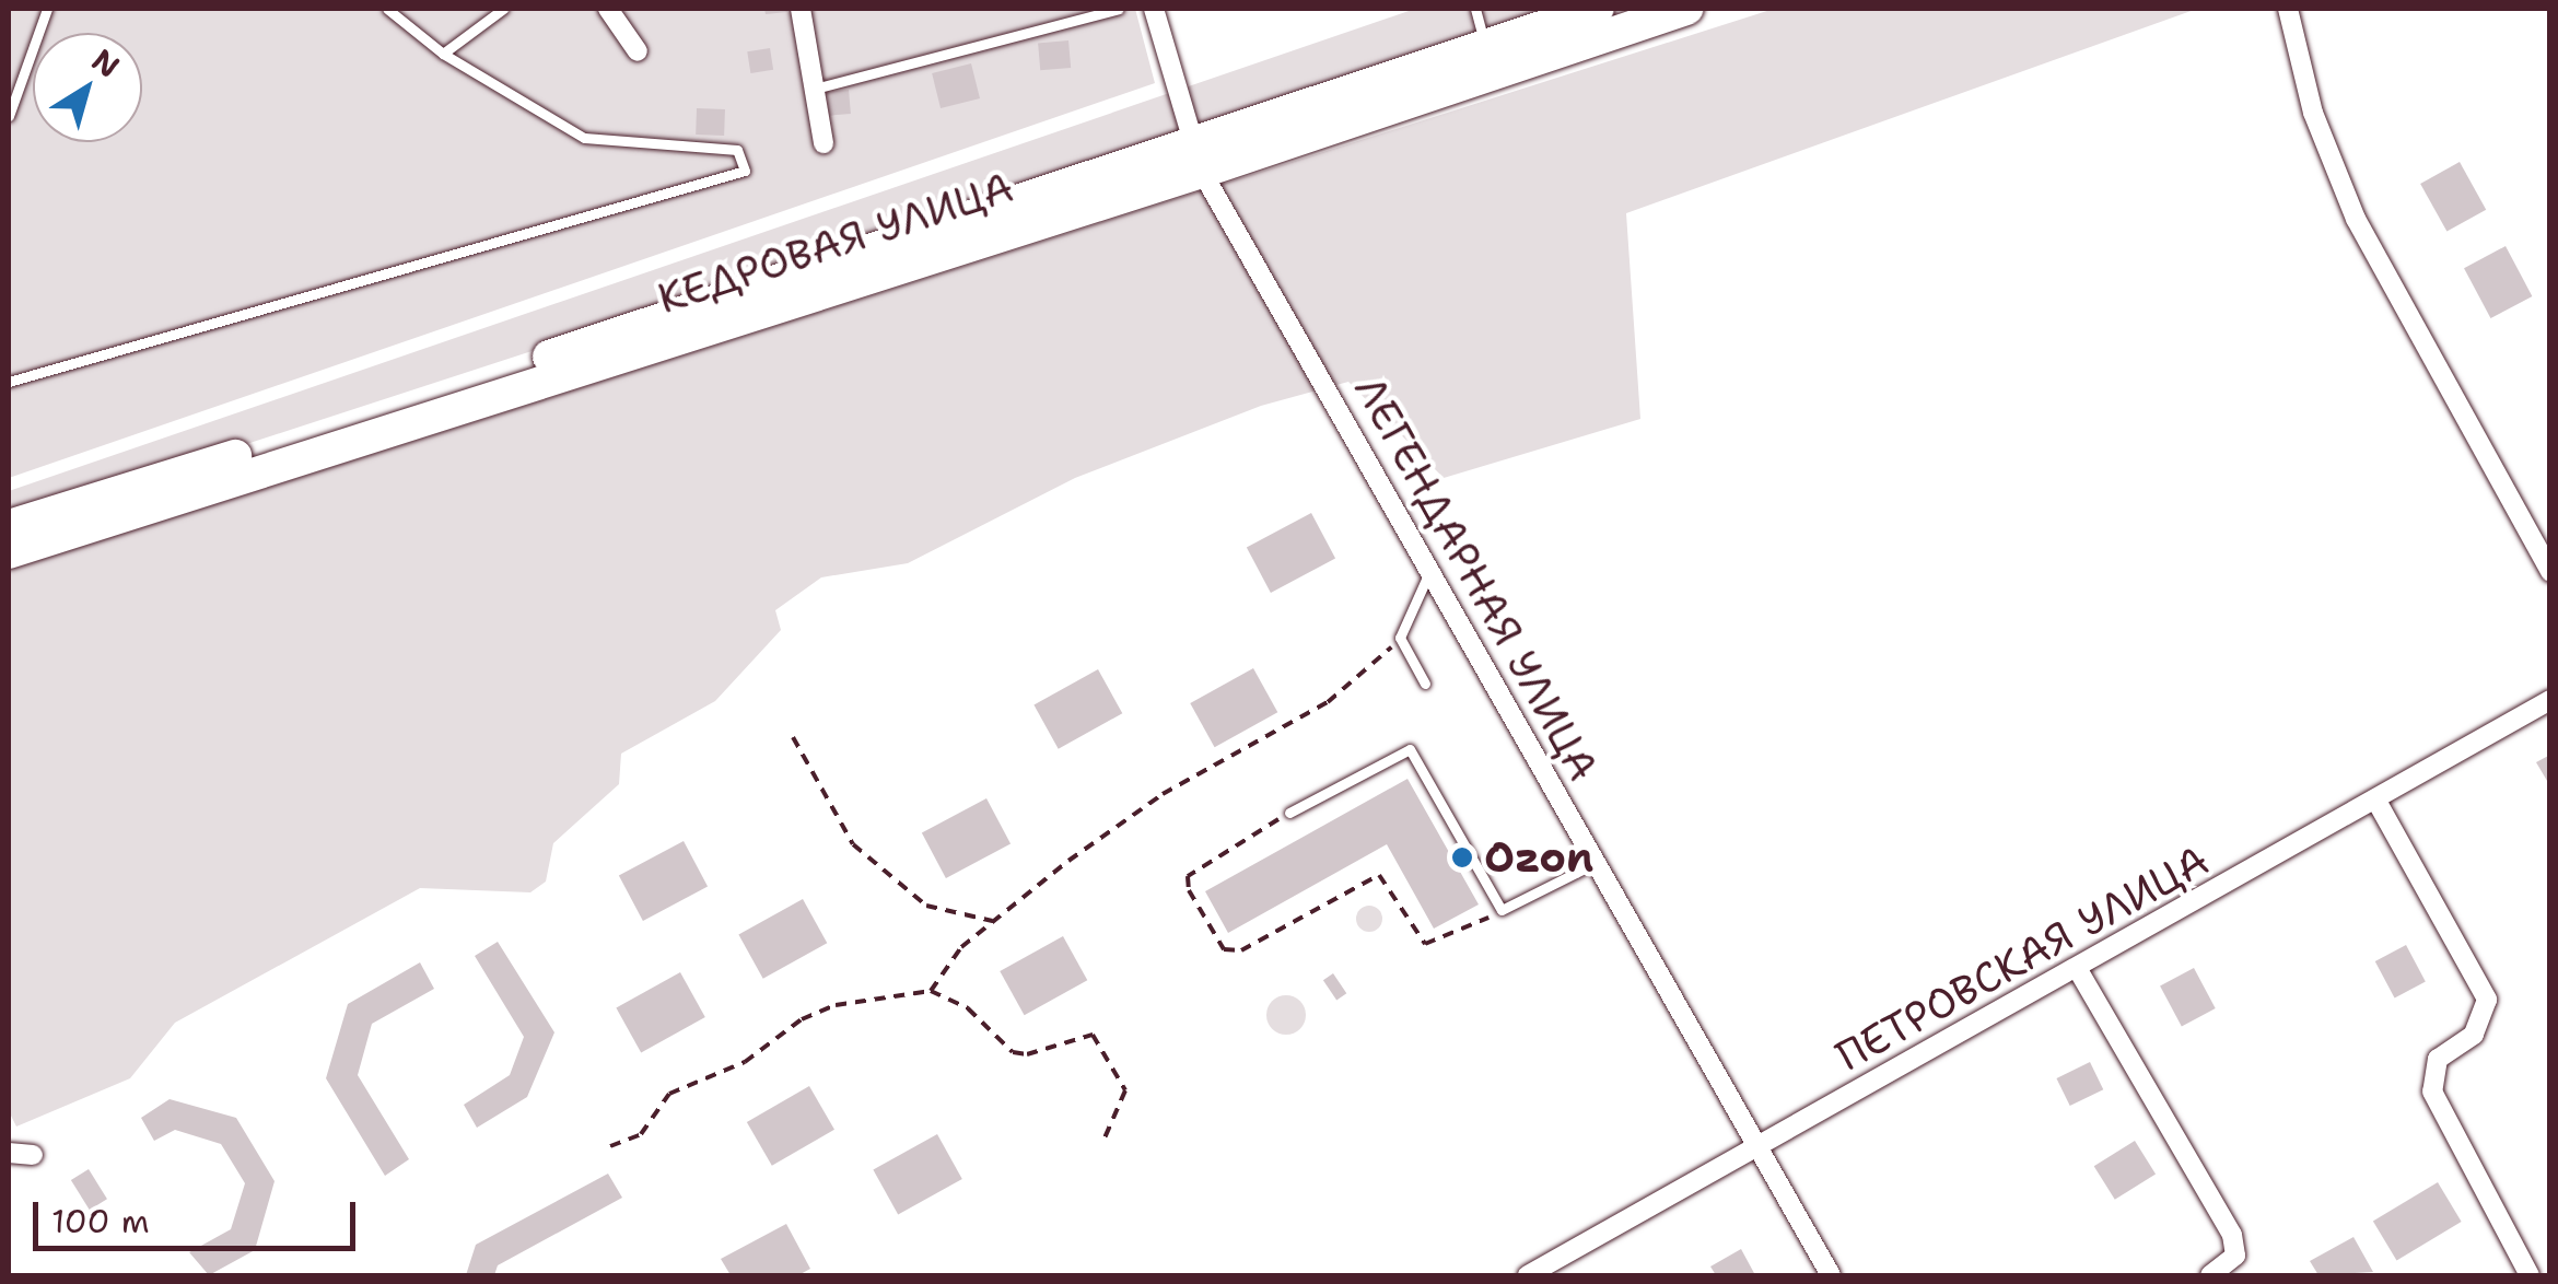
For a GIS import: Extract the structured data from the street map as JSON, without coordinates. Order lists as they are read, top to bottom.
{
  "streets": {
    "main road": ["КЕДРОВАЯ УЛИЦА"],
    "street": ["ЛЕГЕНДАРНАЯ УЛИЦА", "ПЕТРОВСКАЯ УЛИЦА"]
  },
  "crossings": [
    ["КЕДРОВАЯ УЛИЦА", "ЛЕГЕНДАРНАЯ УЛИЦА"],
    ["ЛЕГЕНДАРНАЯ УЛИЦА", "ПЕТРОВСКАЯ УЛИЦА"]
  ],
  "places": ["Ozon"],
  "scale_bar": "100 m",
  "north": "top right"
}
